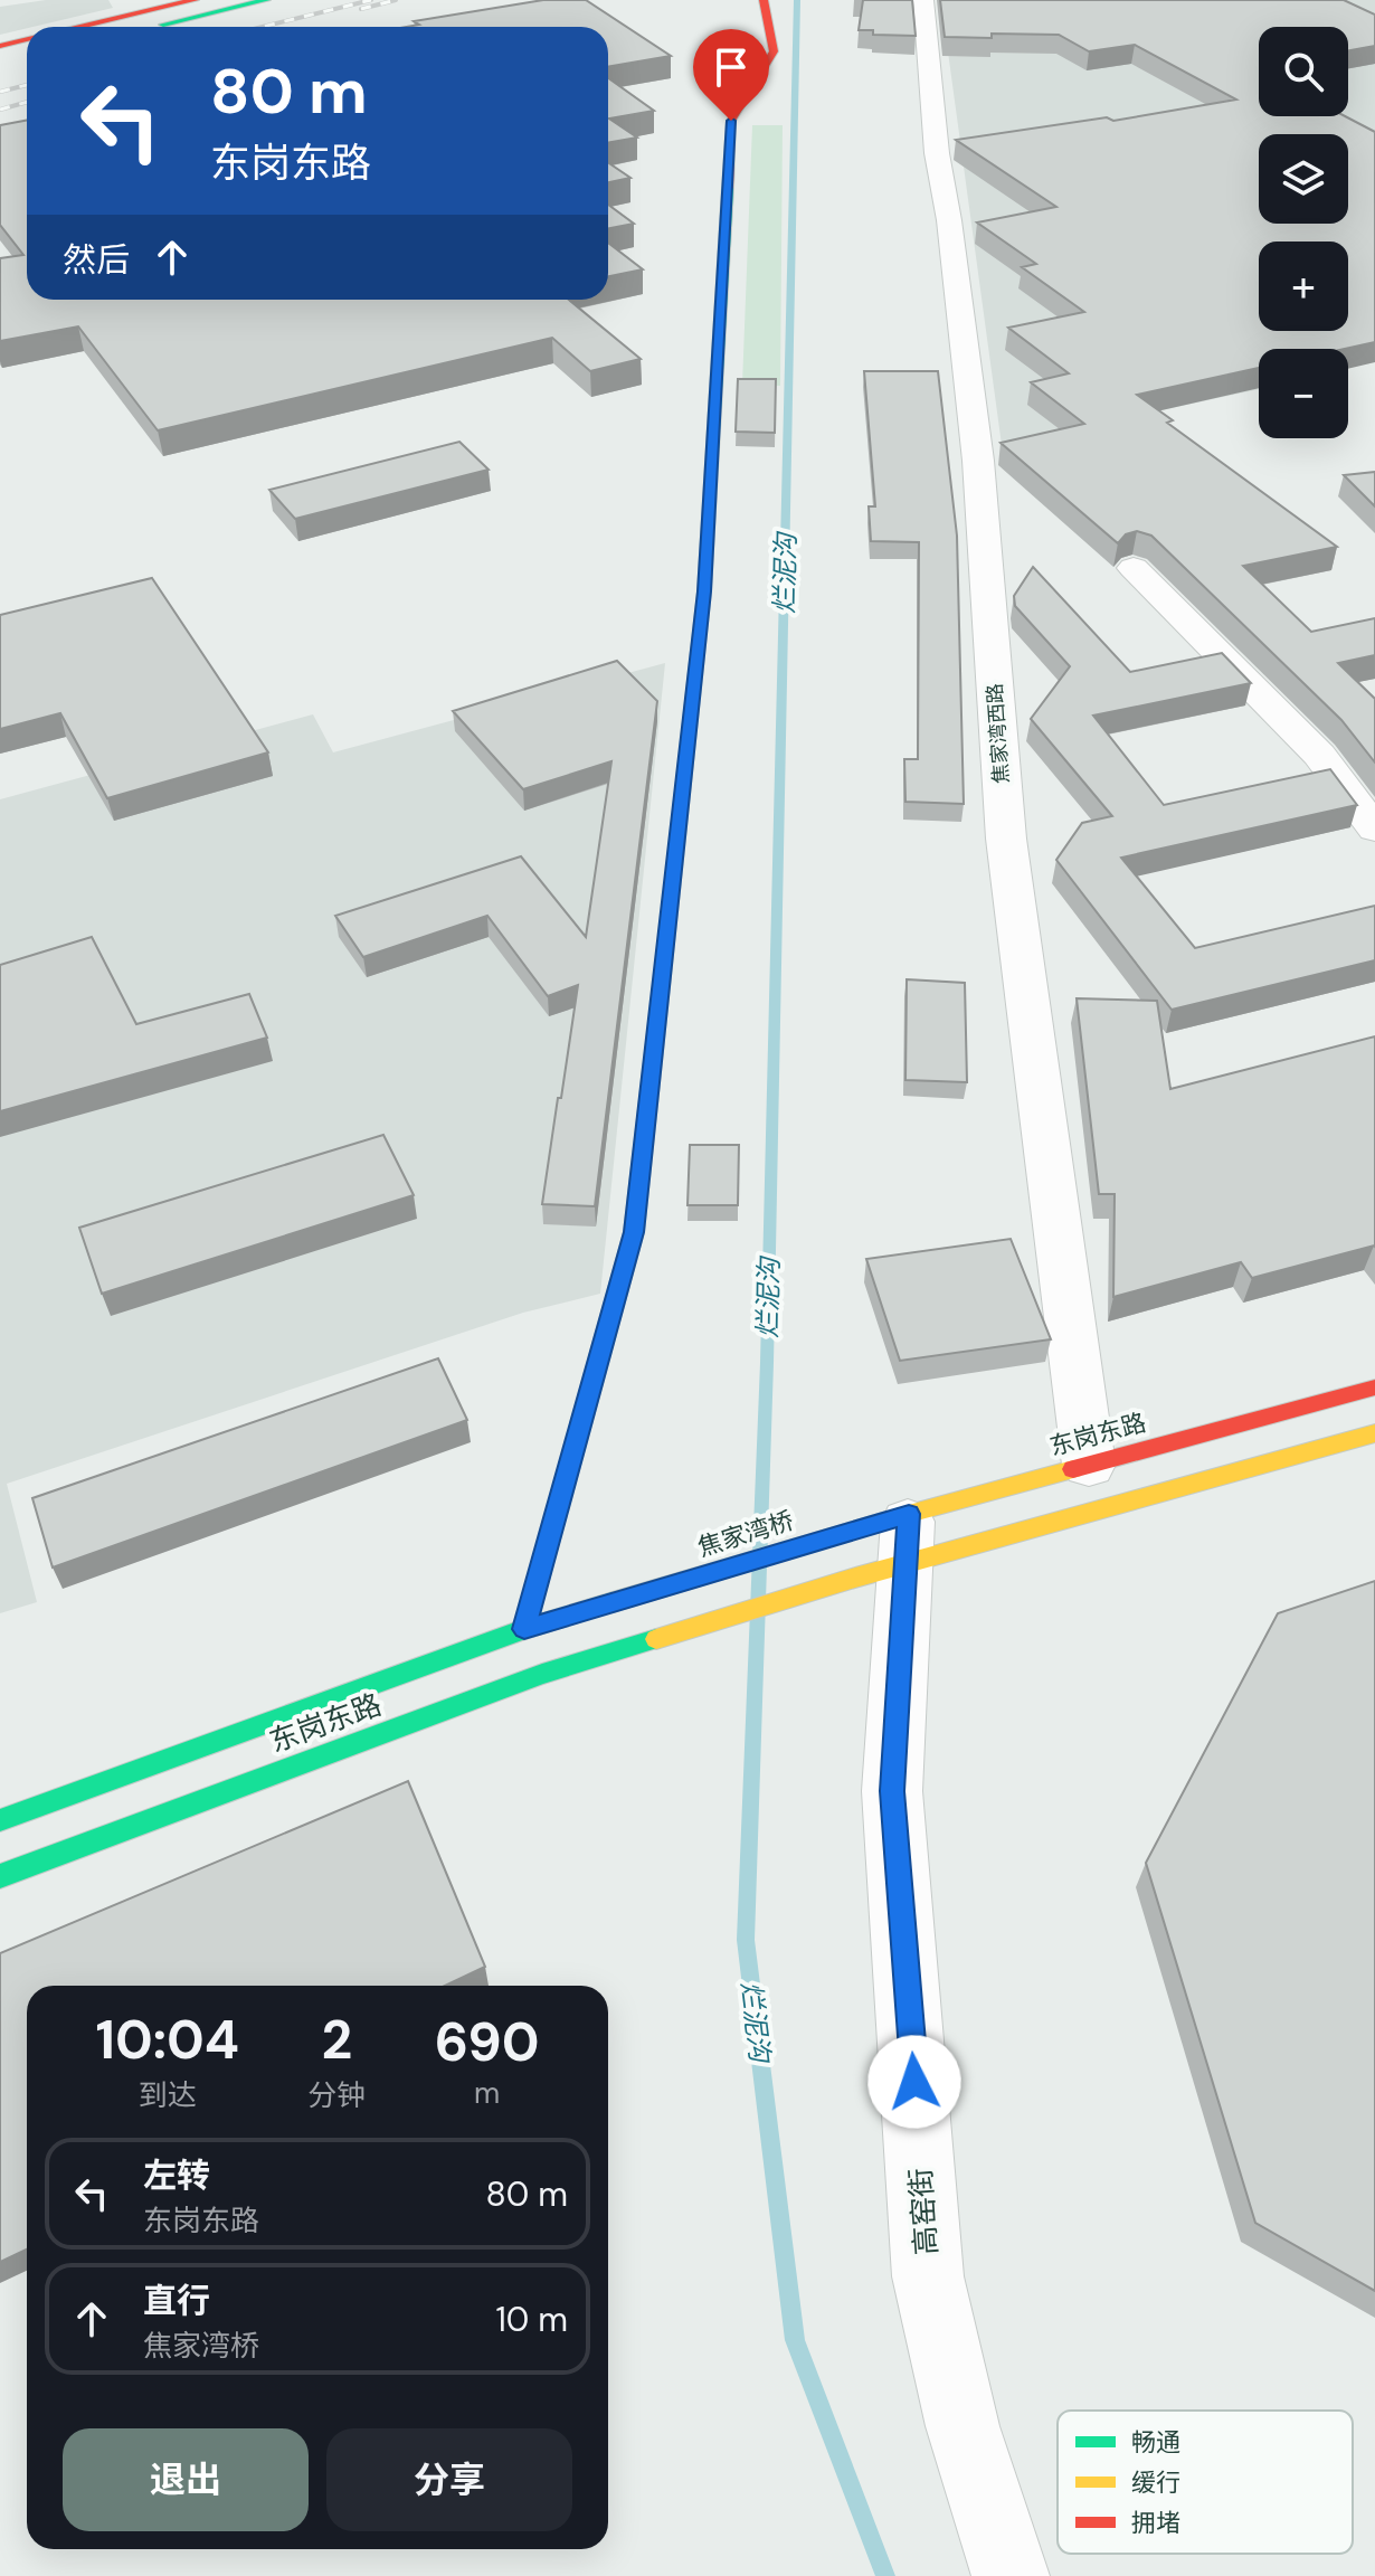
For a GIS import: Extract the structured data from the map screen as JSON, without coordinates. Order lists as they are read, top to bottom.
{
  "streets": {
    "main road": ["东岗东路", "焦家湾桥"],
    "street": ["焦家湾西路", "高窑街"]
  },
  "crossings": [
    ["焦家湾西路", "东岗东路"],
    ["东岗东路", "焦家湾桥"],
    ["东岗东路", "高窑街"]
  ],
  "water": ["烂泥沟"],
  "legend": ["畅通", "缓行", "拥堵"],
  "page": {
    "map_buttons": ["+", "−"],
    "turn": ["80 m", "东岗东路"],
    "then": "然后",
    "eta": [
      "10:04",
      "到达",
      "2",
      "分钟",
      "690",
      "m"
    ],
    "list": [
      {
        "name": "左转",
        "note": "东岗东路",
        "value": "80 m"
      },
      {
        "name": "直行",
        "note": "焦家湾桥",
        "value": "10 m"
      }
    ],
    "buttons": ["退出", "分享"]
  }
}
